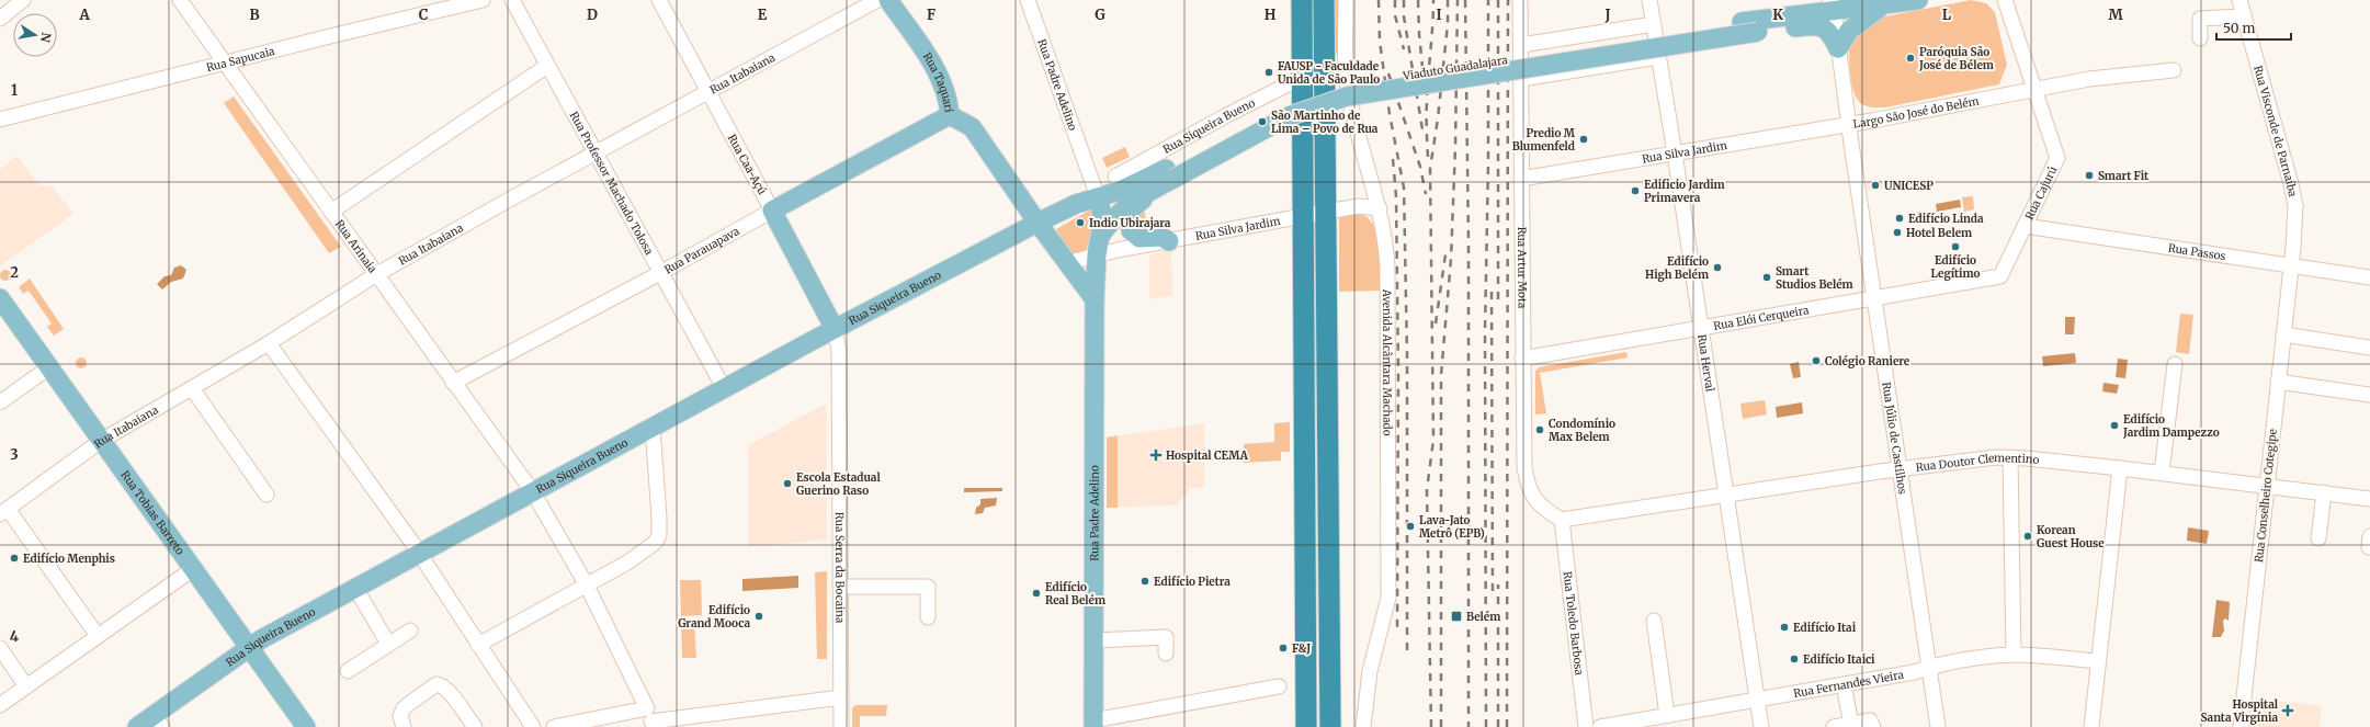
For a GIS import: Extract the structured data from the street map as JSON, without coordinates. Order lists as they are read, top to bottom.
{
  "streets": {
    "main road": [
      "Viaduto Guadalajara",
      "Rua Taquari",
      "Rua Padre Adelino",
      "Largo São José do Belém",
      "Rua Siqueira Bueno",
      "Rua Caa-Açú",
      "Rua Parauapava",
      "Rua Tobias Barreto"
    ],
    "street": [
      "Rua Sapucaia",
      "Rua Itabaiana",
      "Rua Visconde de Parnaíba",
      "Rua Silva Jardim",
      "Rua Professor Machado Tolosa",
      "Rua Cajurú",
      "Rua Arinaia",
      "Rua Passos",
      "Rua Artur Mota",
      "Rua Elói Cerqueira",
      "Avenida Alcântara Machado",
      "Rua Herval",
      "Rua Júlio de Castilhos",
      "Rua Doutor Clementino",
      "Rua Conselheiro Cotegipe",
      "Rua Serra da Bocaina",
      "Rua Toledo Barbosa",
      "Rua Fernandes Vieira"
    ]
  },
  "crossings": [
    ["Rua Sapucaia", "Rua Arinaia"],
    ["Viaduto Guadalajara", "Rua Padre Adelino"],
    ["Viaduto Guadalajara", "Largo São José do Belém"],
    ["Viaduto Guadalajara", "Rua Siqueira Bueno"],
    ["Rua Itabaiana", "Rua Caa-Açú"],
    ["Rua Itabaiana", "Rua Professor Machado Tolosa"],
    ["Rua Itabaiana", "Rua Arinaia"],
    ["Rua Itabaiana", "Rua Tobias Barreto"],
    ["Rua Taquari", "Rua Padre Adelino"],
    ["Rua Taquari", "Rua Siqueira Bueno"],
    ["Rua Taquari", "Rua Silva Jardim"],
    ["Rua Taquari", "Rua Parauapava"],
    ["Rua Padre Adelino", "Rua Silva Jardim"],
    ["Largo São José do Belém", "Rua Silva Jardim"],
    ["Largo São José do Belém", "Rua Cajurú"],
    ["Largo São José do Belém", "Rua Júlio de Castilhos"],
    ["Rua Siqueira Bueno", "Rua Caa-Açú"],
    ["Rua Siqueira Bueno", "Rua Professor Machado Tolosa"],
    ["Rua Siqueira Bueno", "Rua Arinaia"],
    ["Rua Siqueira Bueno", "Rua Tobias Barreto"],
    ["Rua Siqueira Bueno", "Rua Serra da Bocaina"],
    ["Rua Visconde de Parnaíba", "Rua Passos"],
    ["Rua Visconde de Parnaíba", "Rua Conselheiro Cotegipe"],
    ["Rua Silva Jardim", "Rua Artur Mota"],
    ["Rua Silva Jardim", "Avenida Alcântara Machado"],
    ["Rua Silva Jardim", "Rua Herval"],
    ["Rua Silva Jardim", "Rua Júlio de Castilhos"],
    ["Rua Caa-Açú", "Rua Parauapava"],
    ["Rua Caa-Açú", "Rua Serra da Bocaina"],
    ["Rua Professor Machado Tolosa", "Rua Parauapava"],
    ["Rua Cajurú", "Rua Passos"],
    ["Rua Cajurú", "Rua Elói Cerqueira"],
    ["Rua Arinaia", "Rua Parauapava"],
    ["Rua Passos", "Rua Conselheiro Cotegipe"],
    ["Rua Artur Mota", "Rua Elói Cerqueira"],
    ["Rua Artur Mota", "Rua Doutor Clementino"],
    ["Rua Artur Mota", "Rua Toledo Barbosa"],
    ["Rua Elói Cerqueira", "Rua Herval"],
    ["Rua Elói Cerqueira", "Rua Júlio de Castilhos"],
    ["Rua Herval", "Rua Doutor Clementino"],
    ["Rua Herval", "Rua Fernandes Vieira"],
    ["Rua Júlio de Castilhos", "Rua Doutor Clementino"],
    ["Rua Júlio de Castilhos", "Rua Fernandes Vieira"],
    ["Rua Doutor Clementino", "Rua Conselheiro Cotegipe"],
    ["Rua Doutor Clementino", "Rua Toledo Barbosa"]
  ],
  "places": {
    "other": [
      "Paróquia São José de Bélem",
      "FAUSP - Faculdade Unida de São Paulo",
      "São Martinho de Lima – Povo de Rua",
      "Predio M Blumenfeld",
      "Smart Fit",
      "UNICESP",
      "Edificio Jardim Primavera",
      "Edifício Linda",
      "Indio Ubirajara",
      "Hotel Belem",
      "Edifício Legítimo",
      "Edifício High Belém",
      "Smart Studios Belém",
      "Colégio Raniere",
      "Edifício Jardim Dampezzo",
      "Condomínio Max Belem",
      "Escola Estadual Guerino Raso",
      "Lava-Jato Metrô (EPB)",
      "Korean Guest House",
      "Edifício Menphis",
      "Edifício Pietra",
      "Edifício Real Belém",
      "Edifício Grand Mooca",
      "Edifício Itai",
      "F&J",
      "Edifício Itaici"
    ],
    "health": ["Hospital CEMA", "Hospital Santa Virgínia"],
    "transit": ["Belém"]
  },
  "scale_bar": "50 m",
  "north": "right",
  "grid": {
    "columns": [
      "A",
      "B",
      "C",
      "D",
      "E",
      "F",
      "G",
      "H",
      "I",
      "J",
      "K",
      "L",
      "M"
    ],
    "rows": [
      "1",
      "2",
      "3",
      "4"
    ]
  }
}
